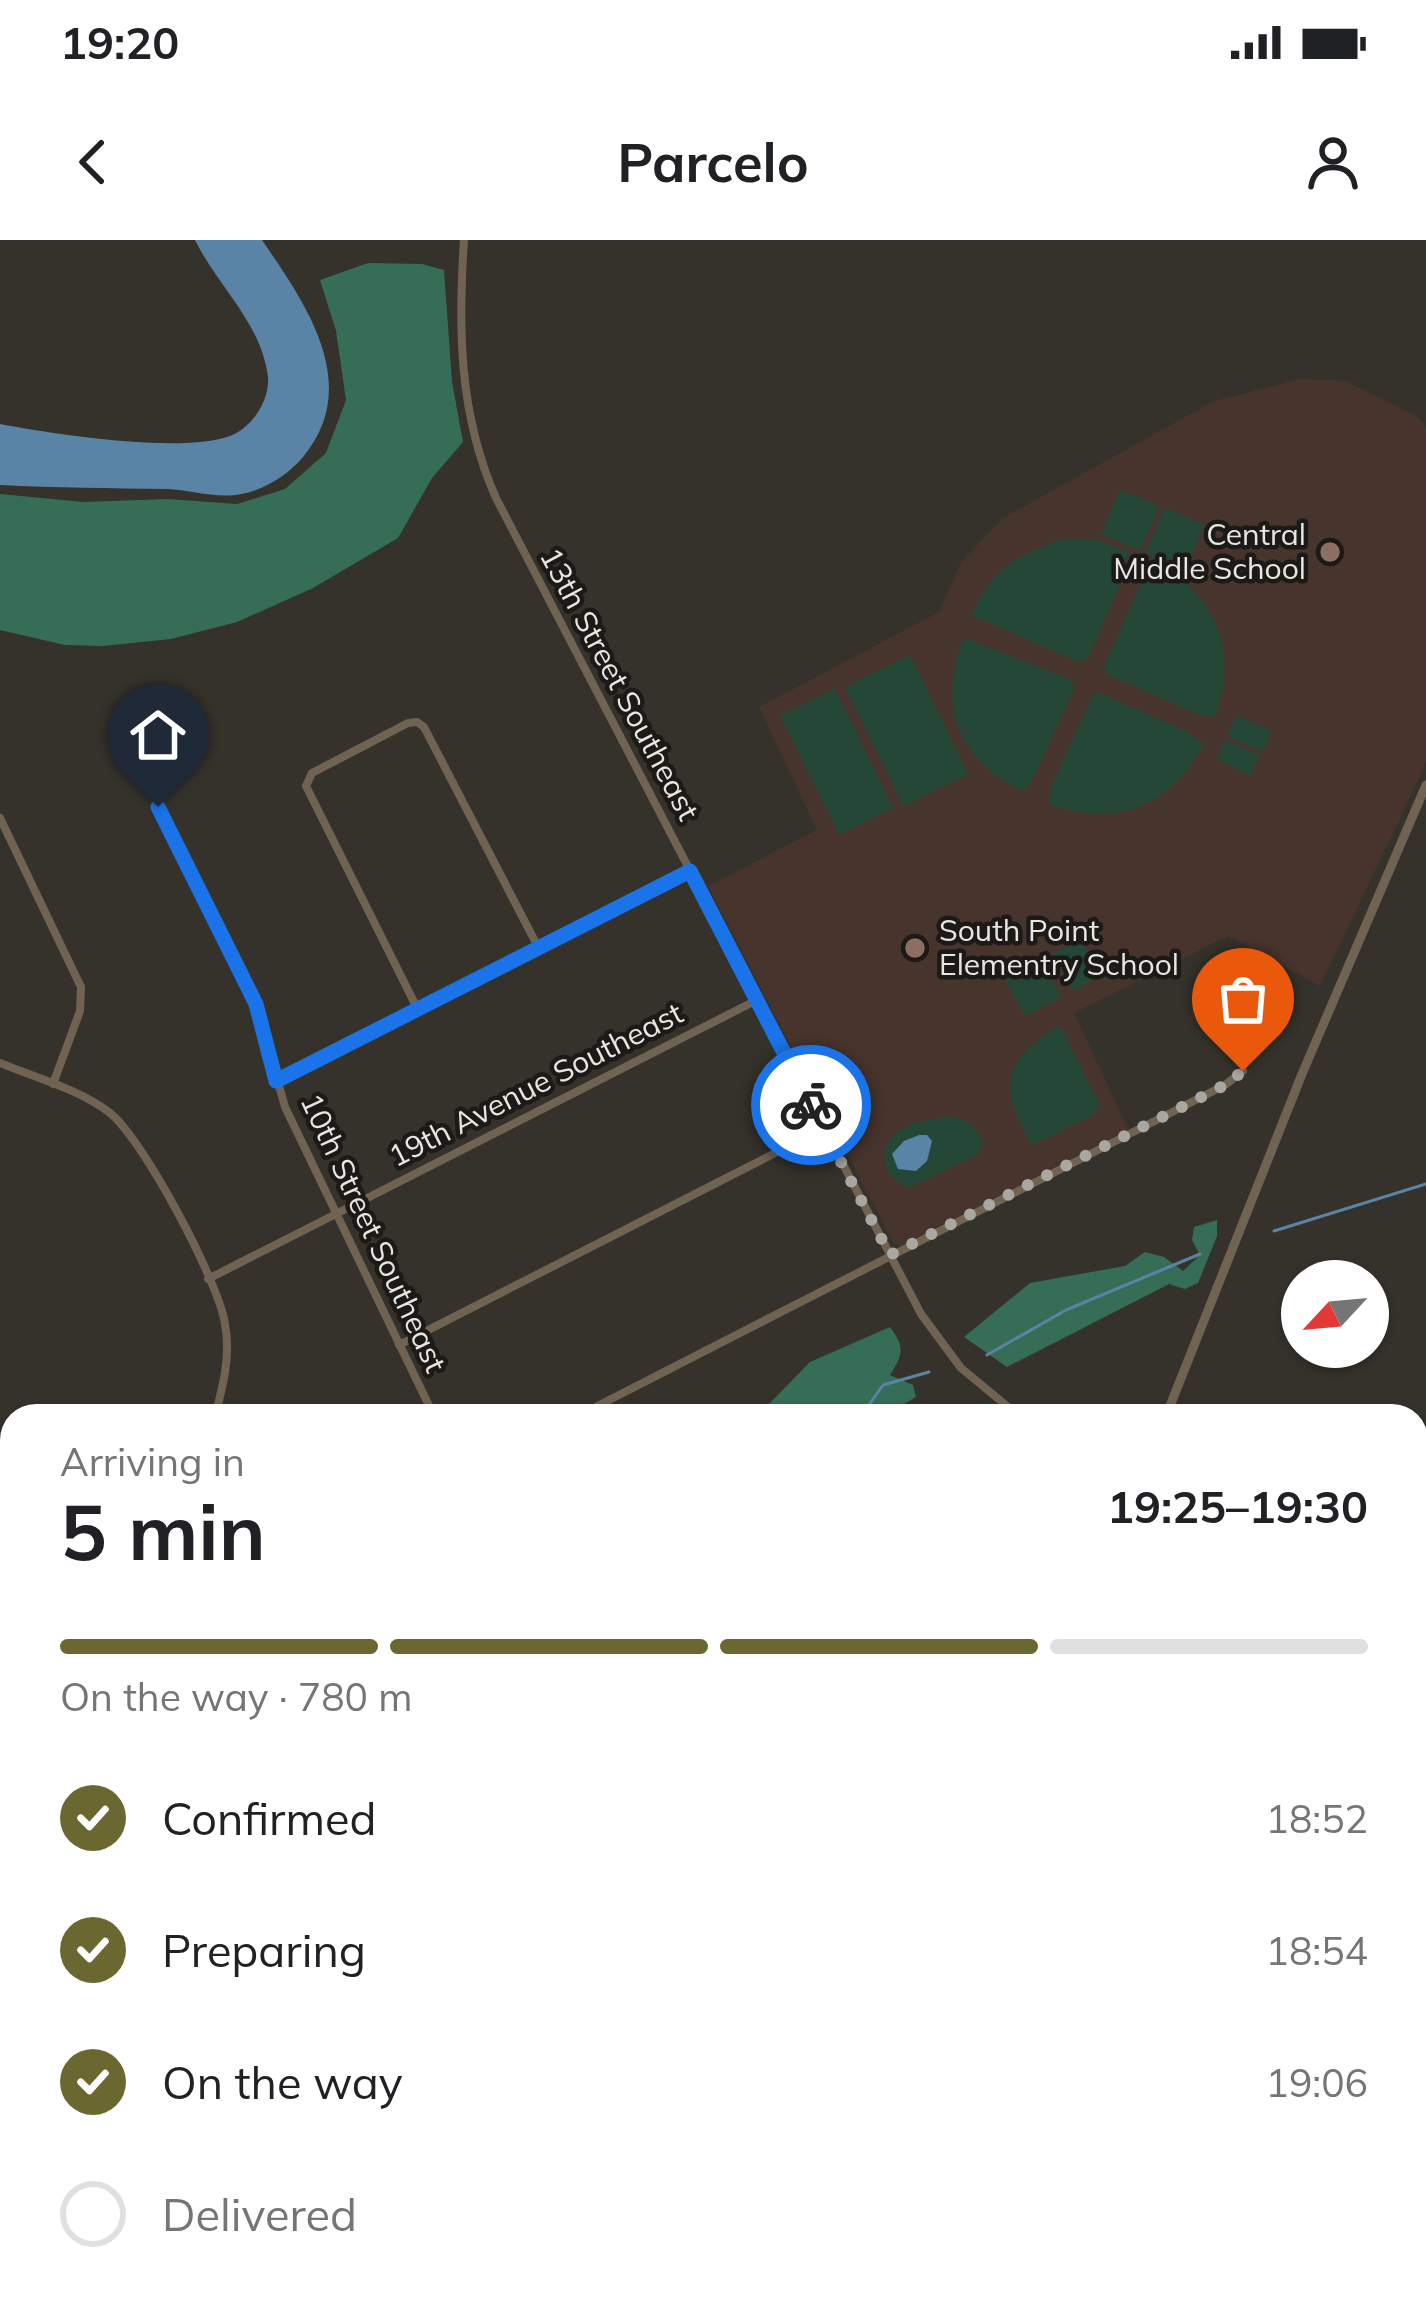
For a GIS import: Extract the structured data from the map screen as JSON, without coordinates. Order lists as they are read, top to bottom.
{
  "streets": {
    "street": ["13th Street Southeast", "19th Avenue Southeast", "10th Street Southeast"]
  },
  "crossings": [
    ["13th Street Southeast", "19th Avenue Southeast"],
    ["19th Avenue Southeast", "10th Street Southeast"]
  ],
  "places": ["Central Middle School", "South Point Elementry School"],
  "north": "bottom left",
  "page": {
    "status": "19:20",
    "header": "Parcelo",
    "heading": ["5 min", "Arriving in", "19:25–19:30"],
    "bar": "On the way · 780 m",
    "list": [
      ["Confirmed", "18:52"],
      ["Preparing", "18:54"],
      ["On the way", "19:06"],
      "Delivered"
    ]
  }
}
